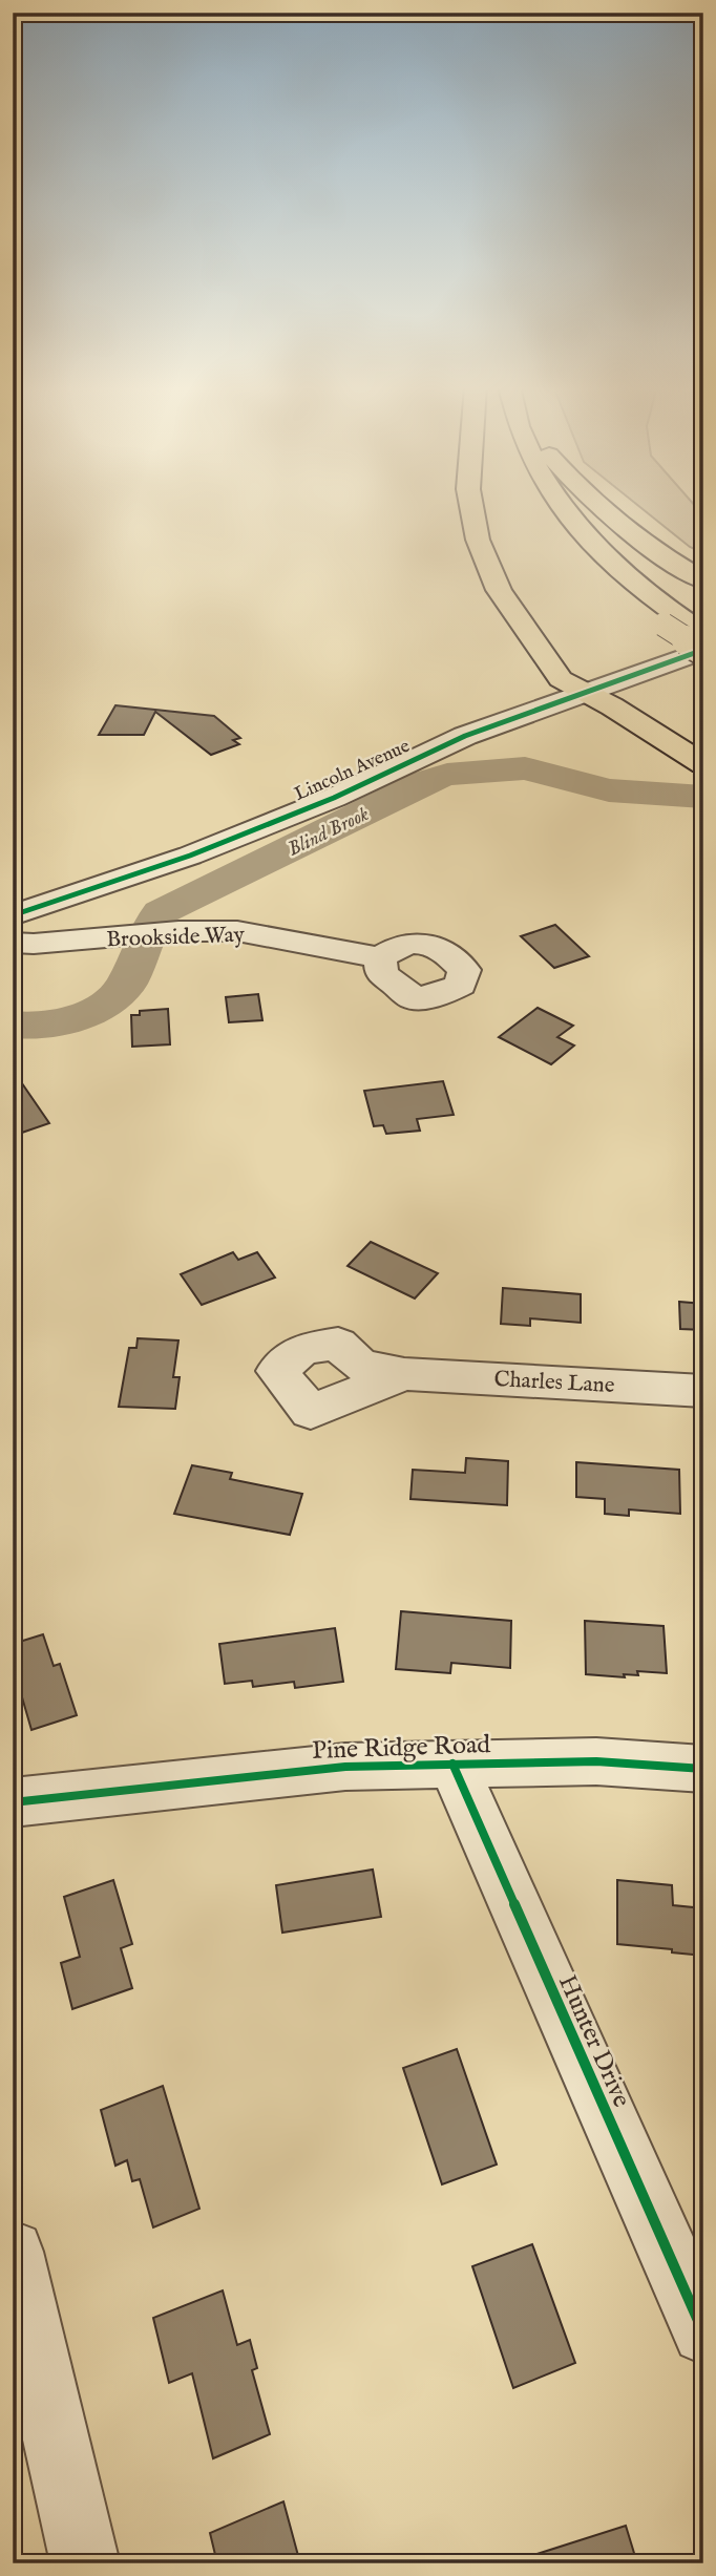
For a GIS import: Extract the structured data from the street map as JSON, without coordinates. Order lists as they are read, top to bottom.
{
  "streets": {
    "street": [
      "Lincoln Avenue",
      "Brookside Way",
      "Charles Lane",
      "Pine Ridge Road",
      "Hunter Drive"
    ]
  },
  "crossings": [
    ["Pine Ridge Road", "Hunter Drive"]
  ],
  "water": ["Blind Brook"]
}
